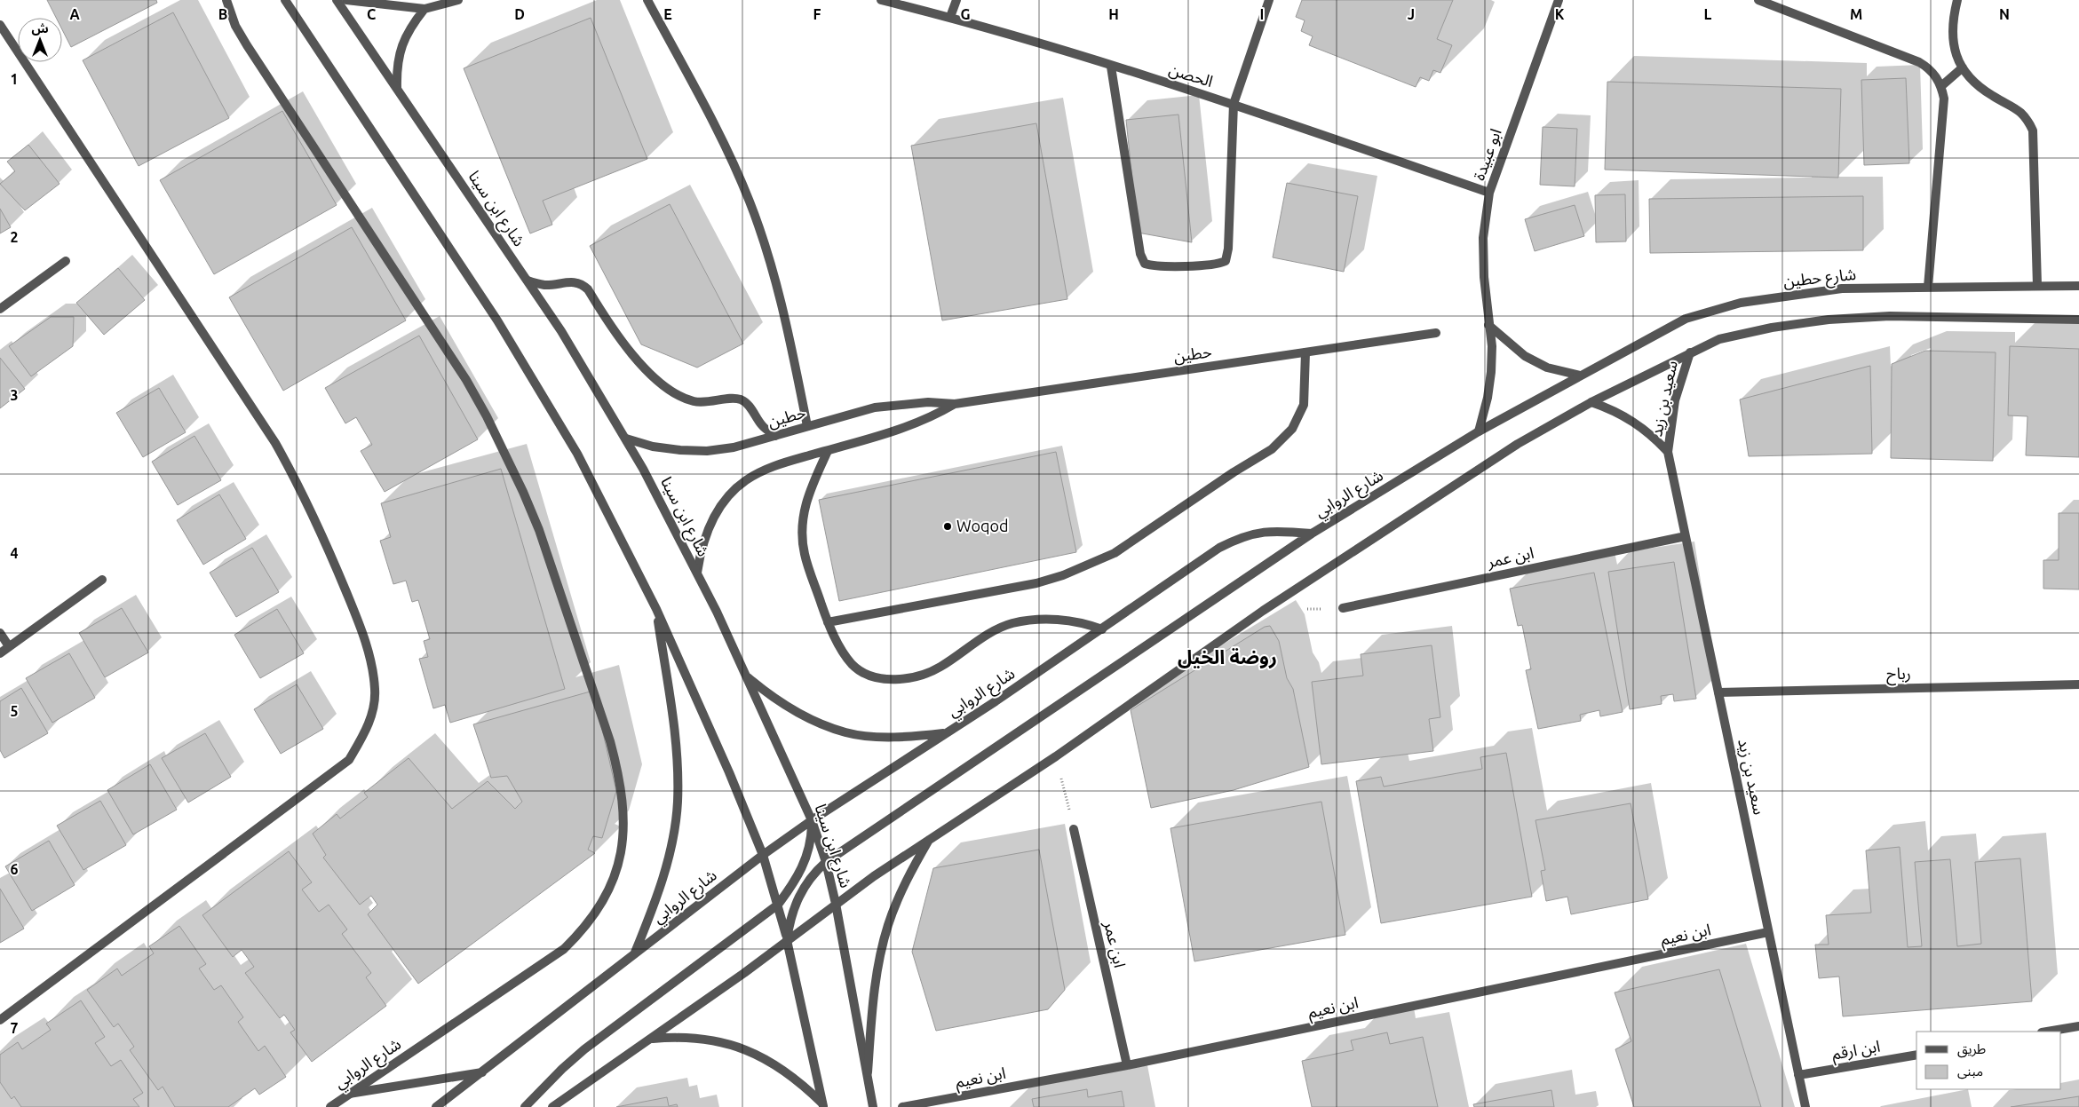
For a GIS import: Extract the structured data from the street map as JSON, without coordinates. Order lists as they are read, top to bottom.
{
  "streets": {
    "street": [
      "الحصن",
      "ابو عبيدة",
      "شارع ابن سينا",
      "شارع حطين",
      "حطين",
      "سعيد بن زيد",
      "شارع الروابي",
      "ابن عمر",
      "رباح",
      "ابن نعيم",
      "ابن ارقم"
    ]
  },
  "crossings": [
    ["الحصن", "ابو عبيدة"],
    ["ابو عبيدة", "شارع الروابي"],
    ["شارع ابن سينا", "حطين"],
    ["شارع ابن سينا", "شارع الروابي"],
    ["شارع حطين", "شارع الروابي"],
    ["سعيد بن زيد", "ابن عمر"],
    ["سعيد بن زيد", "رباح"],
    ["سعيد بن زيد", "ابن نعيم"],
    ["سعيد بن زيد", "ابن ارقم"],
    ["ابن عمر", "ابن نعيم"]
  ],
  "districts": ["روضة الخيل"],
  "places": ["Woqod"],
  "legend": ["طريق", "مبنى"],
  "north": "top",
  "grid": {
    "columns": [
      "A",
      "B",
      "C",
      "D",
      "E",
      "F",
      "G",
      "H",
      "I",
      "J",
      "K",
      "L",
      "M",
      "N"
    ],
    "rows": [
      "1",
      "2",
      "3",
      "4",
      "5",
      "6",
      "7"
    ]
  }
}
